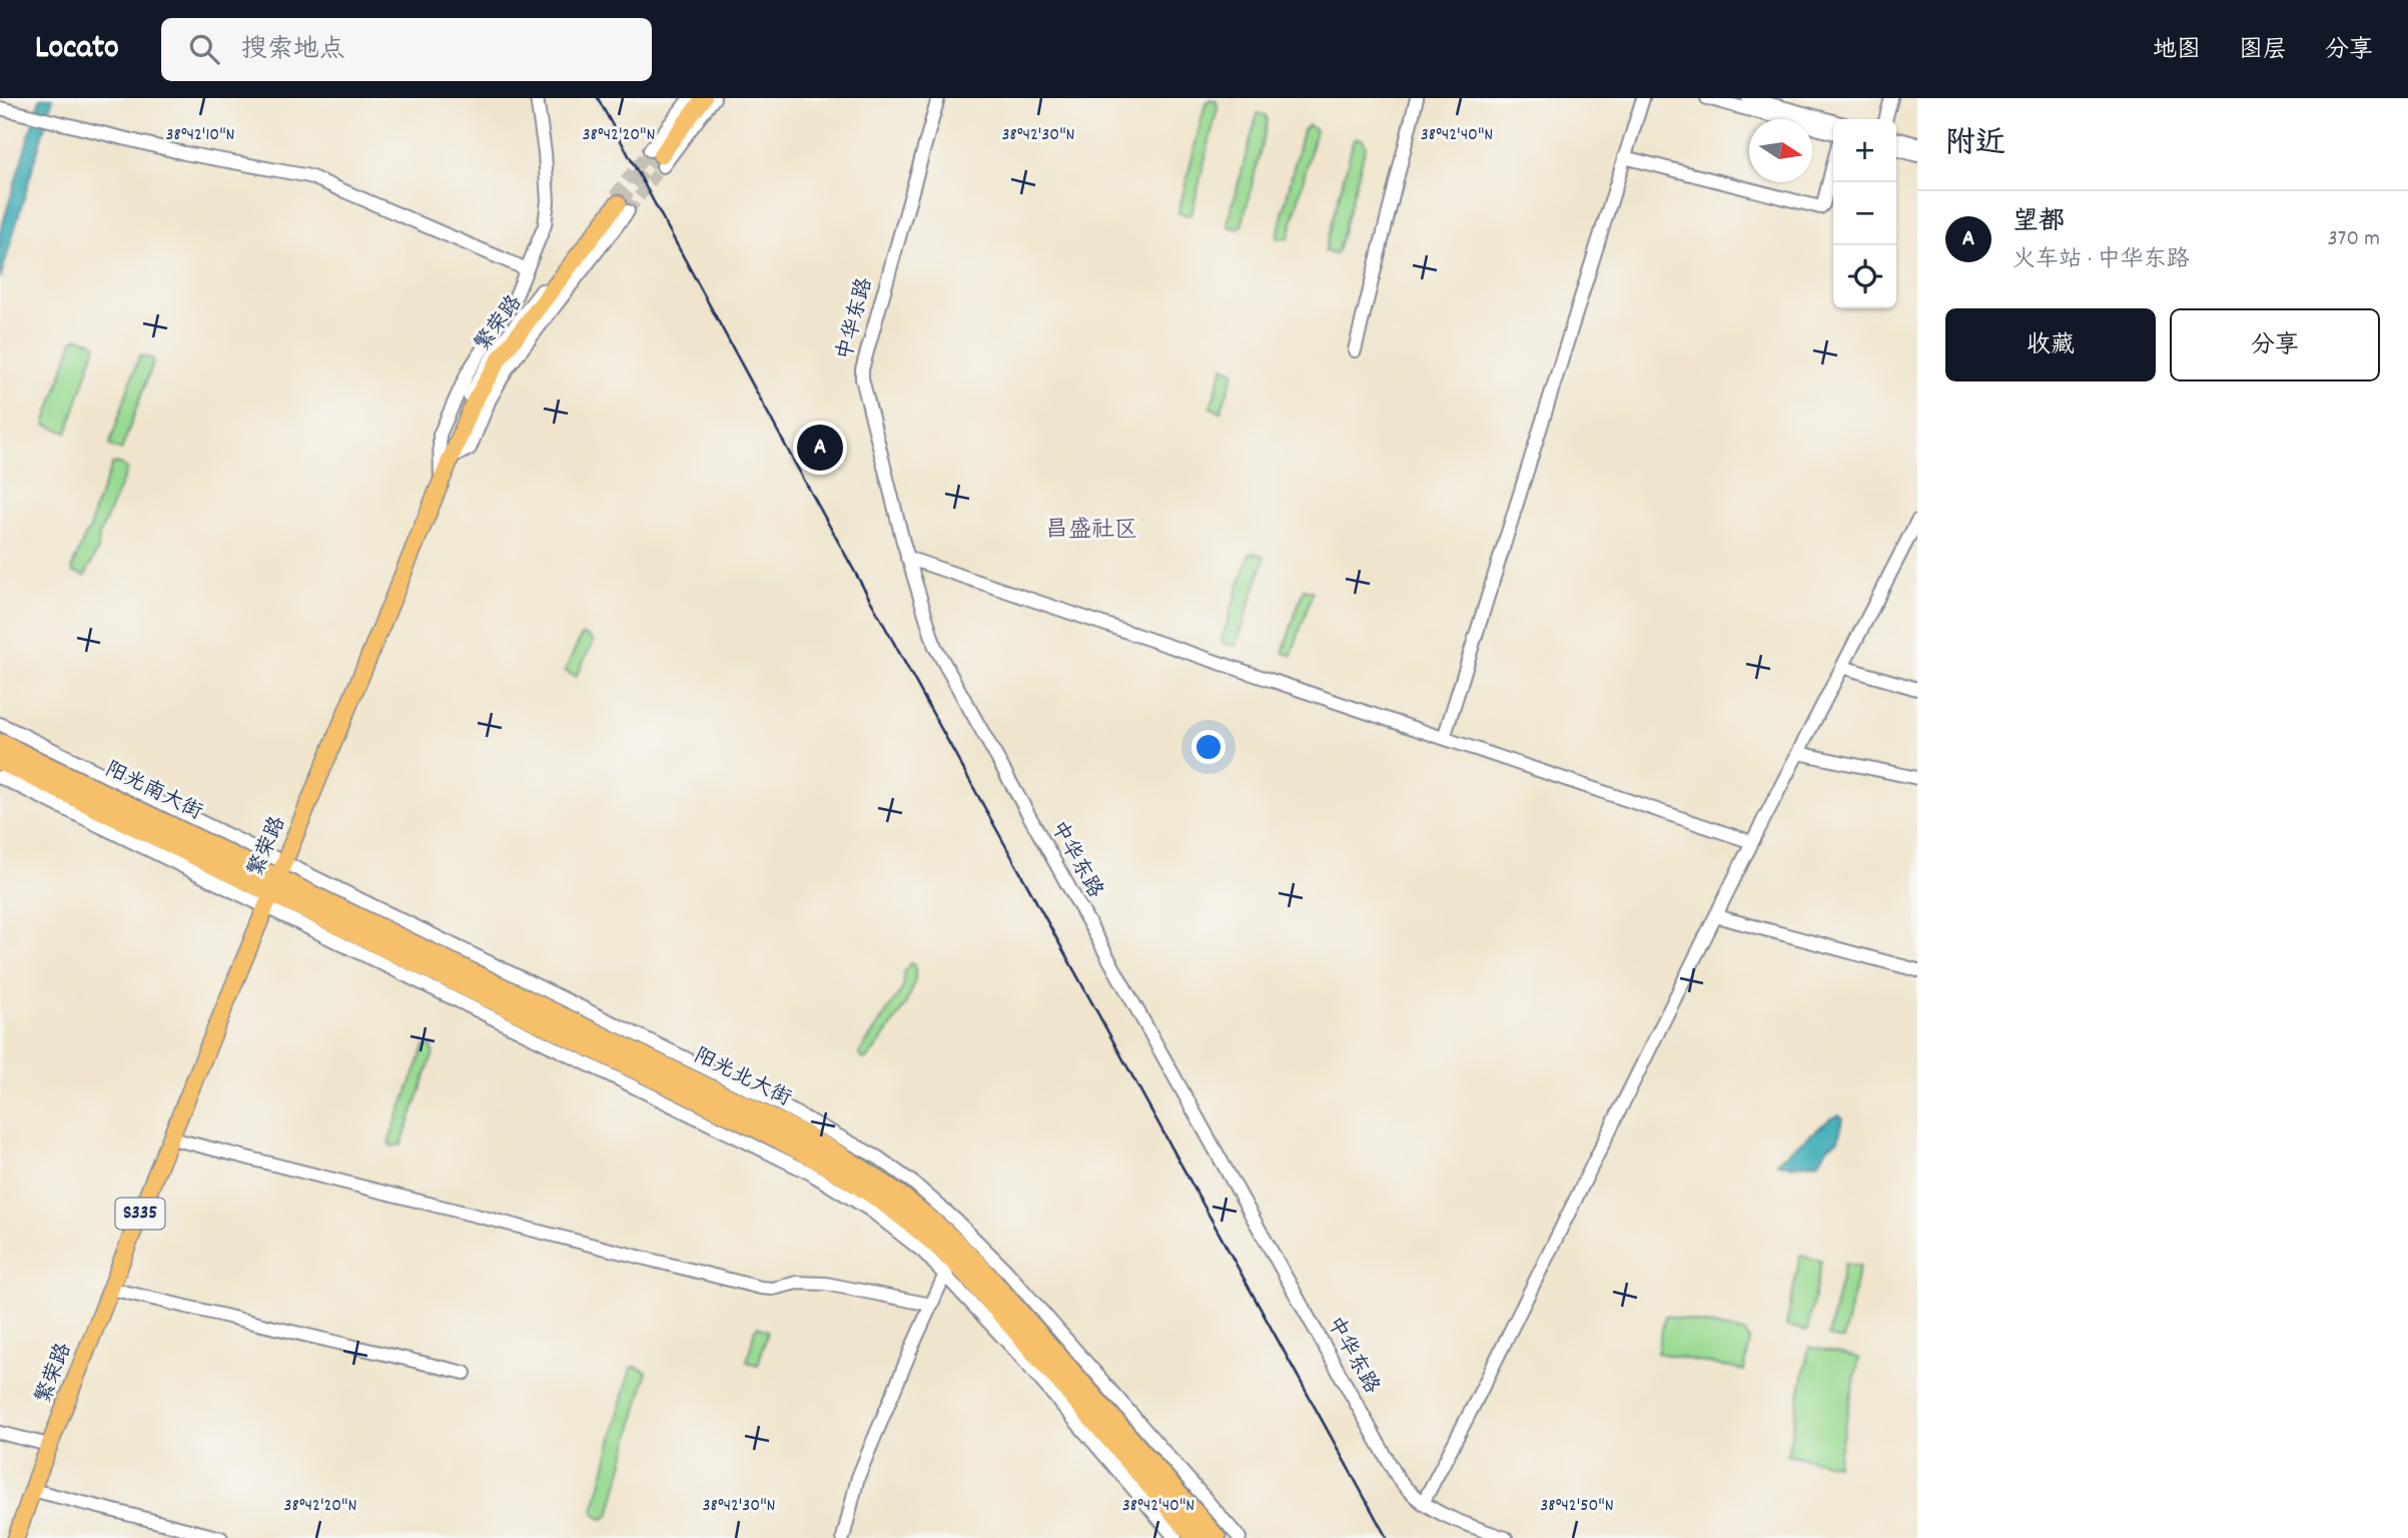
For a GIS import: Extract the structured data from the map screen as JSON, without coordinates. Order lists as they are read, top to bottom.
{
  "streets": {
    "highway": ["阳光南大街", "阳光北大街"],
    "main road": ["繁荣路", "S335"],
    "street": ["中华东路"]
  },
  "crossings": [
    ["繁荣路", "阳光南大街"],
    ["繁荣路", "阳光北大街"],
    ["阳光南大街", "阳光北大街"]
  ],
  "districts": ["昌盛社区"],
  "north": "right",
  "page": {
    "header": "Locato",
    "search": "搜索地点",
    "nav": ["地图", "图层", "分享"],
    "heading": "附近",
    "map_buttons": ["+", "−"],
    "list": [
      {
        "mark": "A",
        "name": "望都",
        "note": "火车站 · 中华东路",
        "value": "370 m"
      }
    ],
    "buttons": ["收藏", "分享"],
    "pins": "A"
  },
  "coordinates": [
    "38°42'10\"N",
    "38°42'20\"N",
    "38°42'30\"N",
    "38°42'40\"N",
    "38°42'50\"N"
  ]
}
